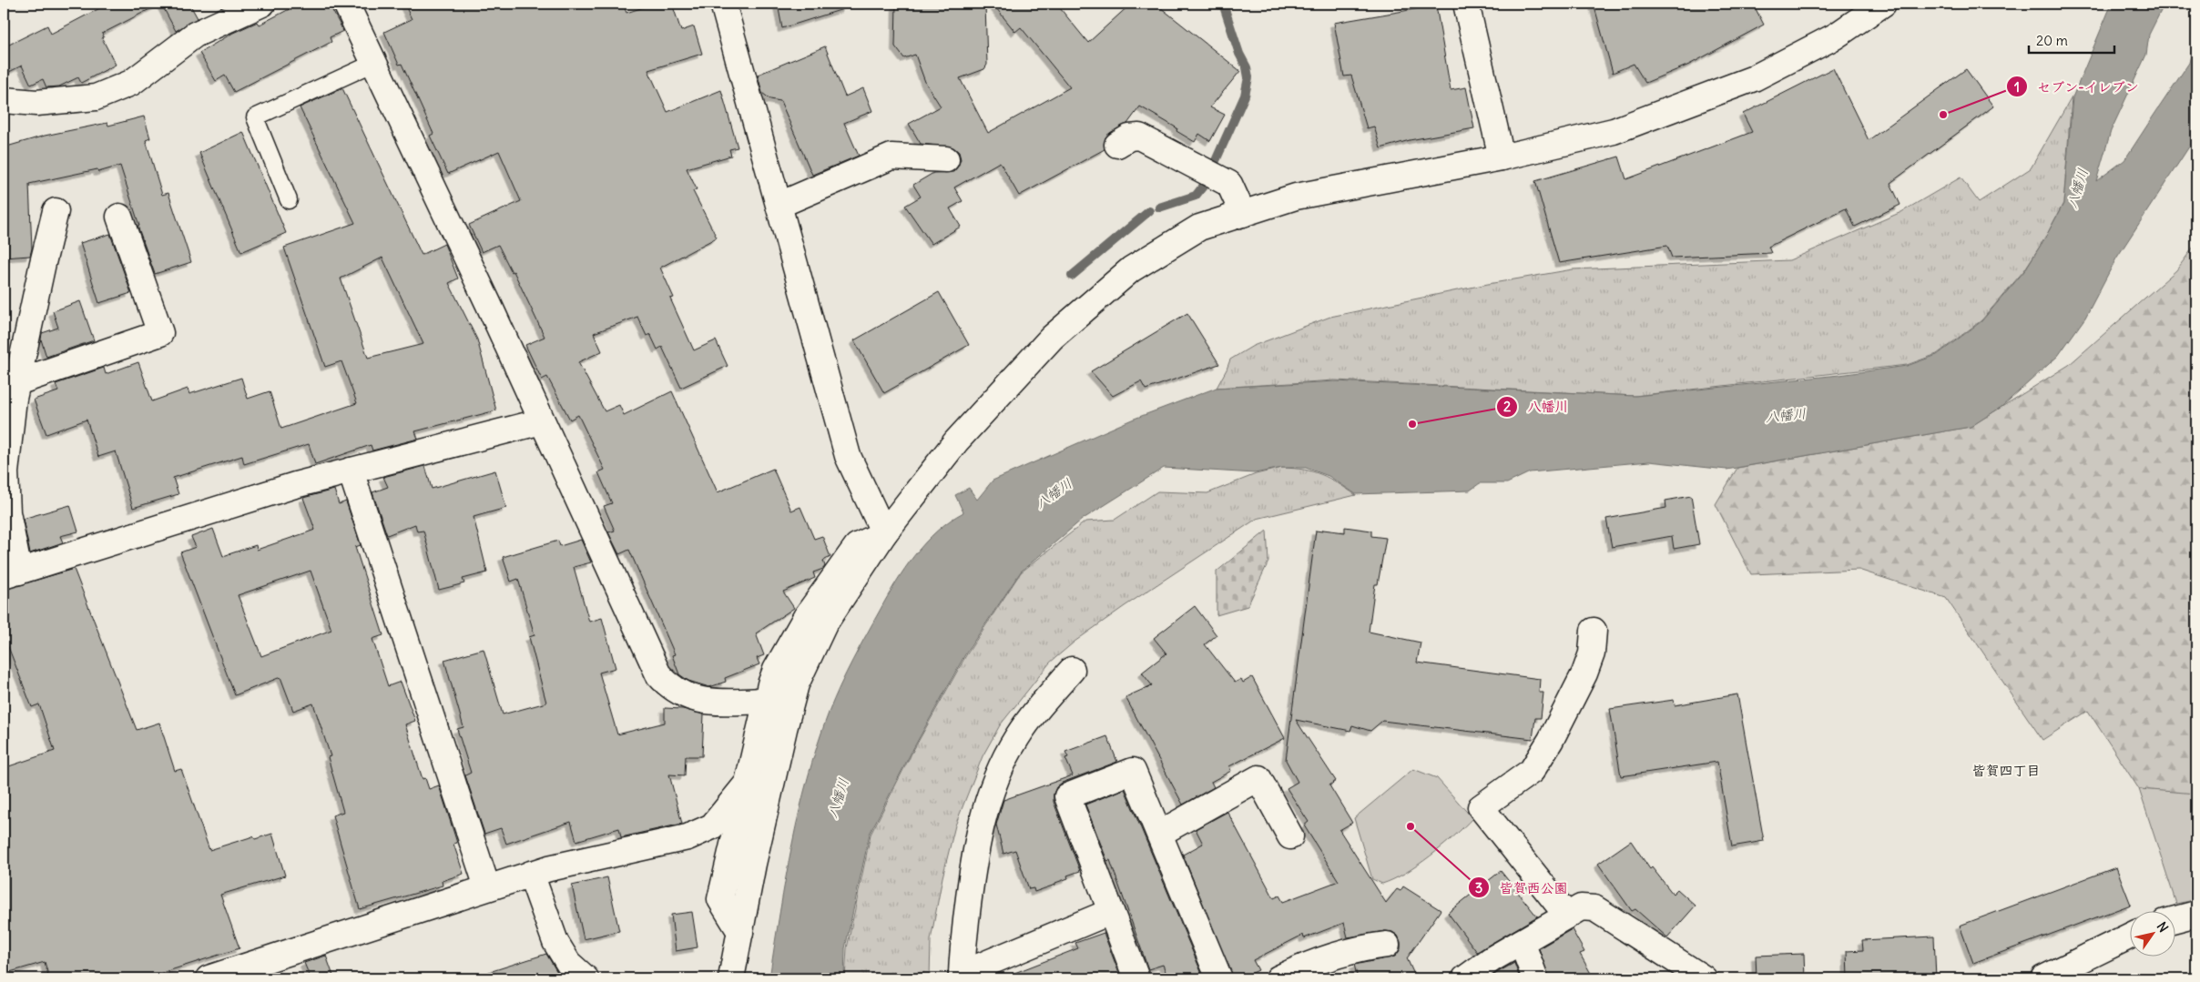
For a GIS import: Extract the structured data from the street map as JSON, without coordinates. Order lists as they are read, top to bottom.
{
  "districts": ["皆賀四丁目"],
  "water": ["八幡川"],
  "places": ["セブン-イレブン", "八幡川", "皆賀西公園"],
  "scale_bar": "20 m",
  "north": "top right"
}
